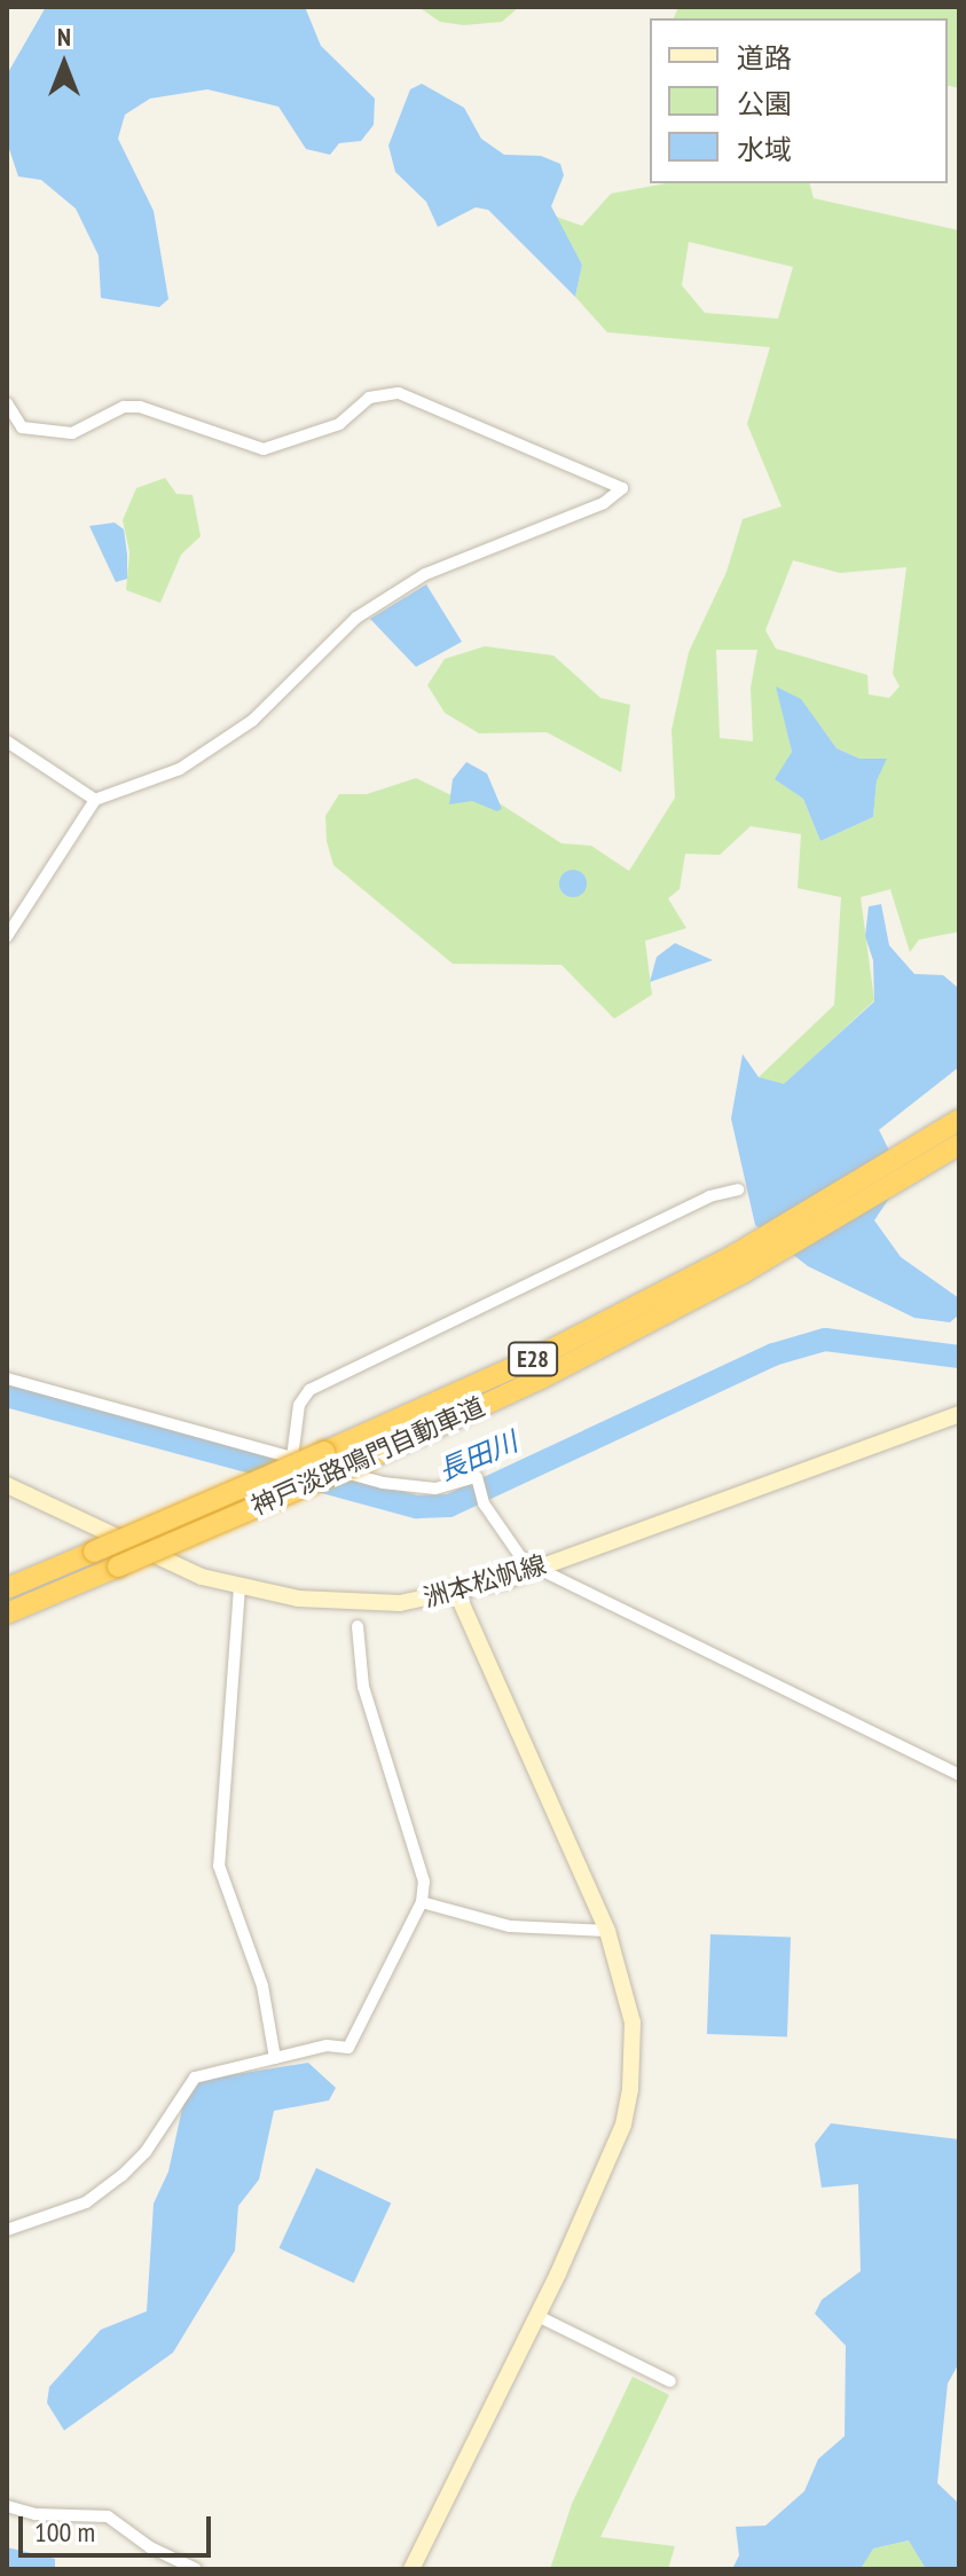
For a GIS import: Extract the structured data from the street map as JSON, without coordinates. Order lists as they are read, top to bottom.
{
  "streets": {
    "highway": ["E28", "神戸淡路鳴門自動車道"],
    "street": ["洲本松帆線"]
  },
  "water": ["長田川"],
  "legend": ["道路", "公園", "水域"],
  "scale_bar": "100 m",
  "north": "top"
}
